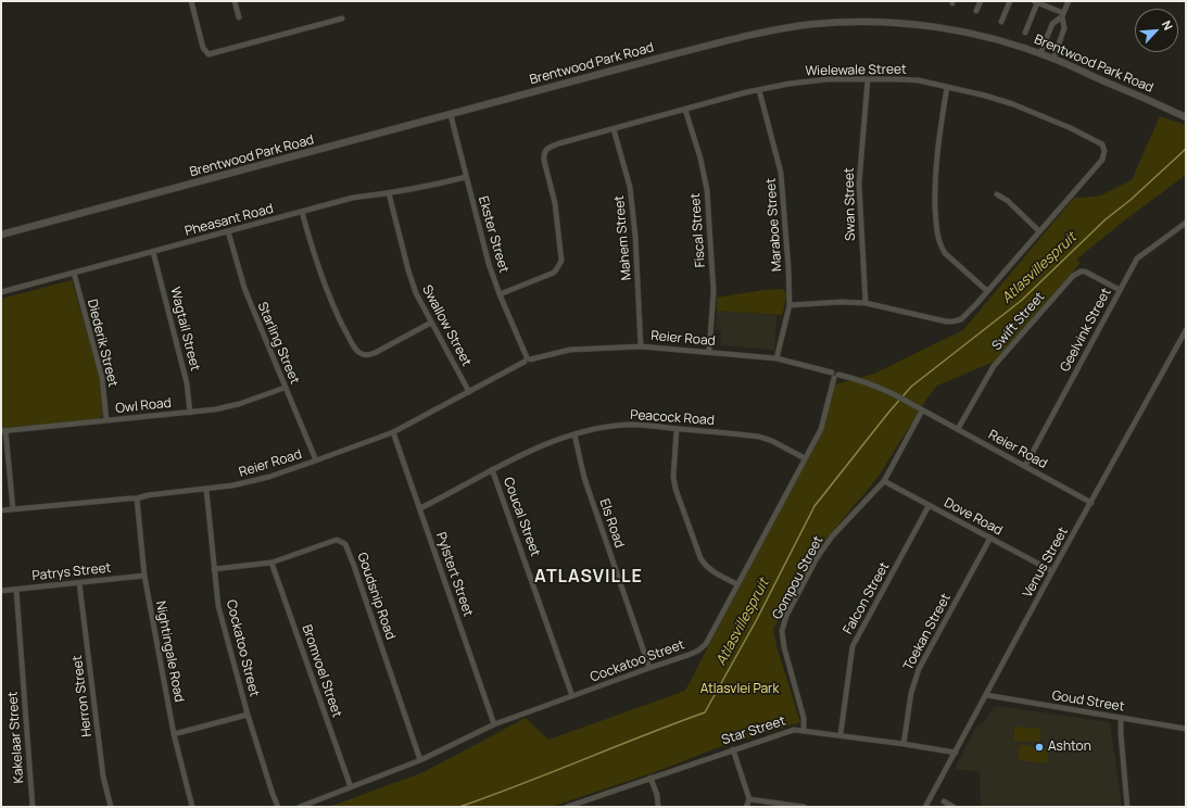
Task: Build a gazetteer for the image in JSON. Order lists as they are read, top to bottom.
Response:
{
  "streets": {
    "street": [
      "Brentwood Park Road",
      "Wielewale Street",
      "Swan Street",
      "Pheasant Road",
      "Maraboe Street",
      "Fiscal Street",
      "Ekster Street",
      "Mahem Street",
      "Swift Street",
      "Swallow Street",
      "Wagtail Street",
      "Geelvink Street",
      "Reier Road",
      "Diederik Street",
      "Starling Street",
      "Owl Road",
      "Peacock Road",
      "Coucal Street",
      "Dove Road",
      "Els Road",
      "Venus Street",
      "Patrys Street",
      "Pylstert Street",
      "Gompou Street",
      "Goudsnip Road",
      "Falcon Street",
      "Toekan Street",
      "Cockatoo Street",
      "Nightingale Road",
      "Bromvoel Street",
      "Herron Street",
      "Goud Street",
      "Star Street",
      "Kakelaar Street"
    ]
  },
  "crossings": [
    ["Brentwood Park Road", "Ekster Street"],
    ["Wielewale Street", "Swan Street"],
    ["Wielewale Street", "Maraboe Street"],
    ["Wielewale Street", "Fiscal Street"],
    ["Wielewale Street", "Ekster Street"],
    ["Wielewale Street", "Mahem Street"],
    ["Pheasant Road", "Ekster Street"],
    ["Pheasant Road", "Swallow Street"],
    ["Pheasant Road", "Wagtail Street"],
    ["Pheasant Road", "Diederik Street"],
    ["Pheasant Road", "Starling Street"],
    ["Maraboe Street", "Reier Road"],
    ["Fiscal Street", "Reier Road"],
    ["Ekster Street", "Reier Road"],
    ["Mahem Street", "Reier Road"],
    ["Swift Street", "Geelvink Street"],
    ["Swift Street", "Reier Road"],
    ["Swallow Street", "Reier Road"],
    ["Wagtail Street", "Owl Road"],
    ["Geelvink Street", "Reier Road"],
    ["Reier Road", "Starling Street"],
    ["Reier Road", "Venus Street"],
    ["Reier Road", "Pylstert Street"],
    ["Reier Road", "Gompou Street"],
    ["Reier Road", "Cockatoo Street"],
    ["Reier Road", "Nightingale Road"],
    ["Diederik Street", "Owl Road"],
    ["Starling Street", "Owl Road"],
    ["Peacock Road", "Coucal Street"],
    ["Peacock Road", "Els Road"],
    ["Peacock Road", "Pylstert Street"],
    ["Peacock Road", "Cockatoo Street"],
    ["Coucal Street", "Cockatoo Street"],
    ["Dove Road", "Venus Street"],
    ["Dove Road", "Gompou Street"],
    ["Dove Road", "Falcon Street"],
    ["Dove Road", "Toekan Street"],
    ["Els Road", "Cockatoo Street"],
    ["Venus Street", "Goud Street"],
    ["Venus Street", "Star Street"],
    ["Patrys Street", "Nightingale Road"],
    ["Patrys Street", "Herron Street"],
    ["Patrys Street", "Kakelaar Street"],
    ["Pylstert Street", "Cockatoo Street"],
    ["Gompou Street", "Star Street"],
    ["Goudsnip Road", "Cockatoo Street"],
    ["Goudsnip Road", "Bromvoel Street"],
    ["Falcon Street", "Star Street"],
    ["Toekan Street", "Star Street"],
    ["Cockatoo Street", "Bromvoel Street"]
  ],
  "districts": ["ATLASVILLE"],
  "water": ["Atlasvillespruit"],
  "parks": ["Atlasvlei Park"],
  "places": ["Ashton"],
  "north": "top right"
}
